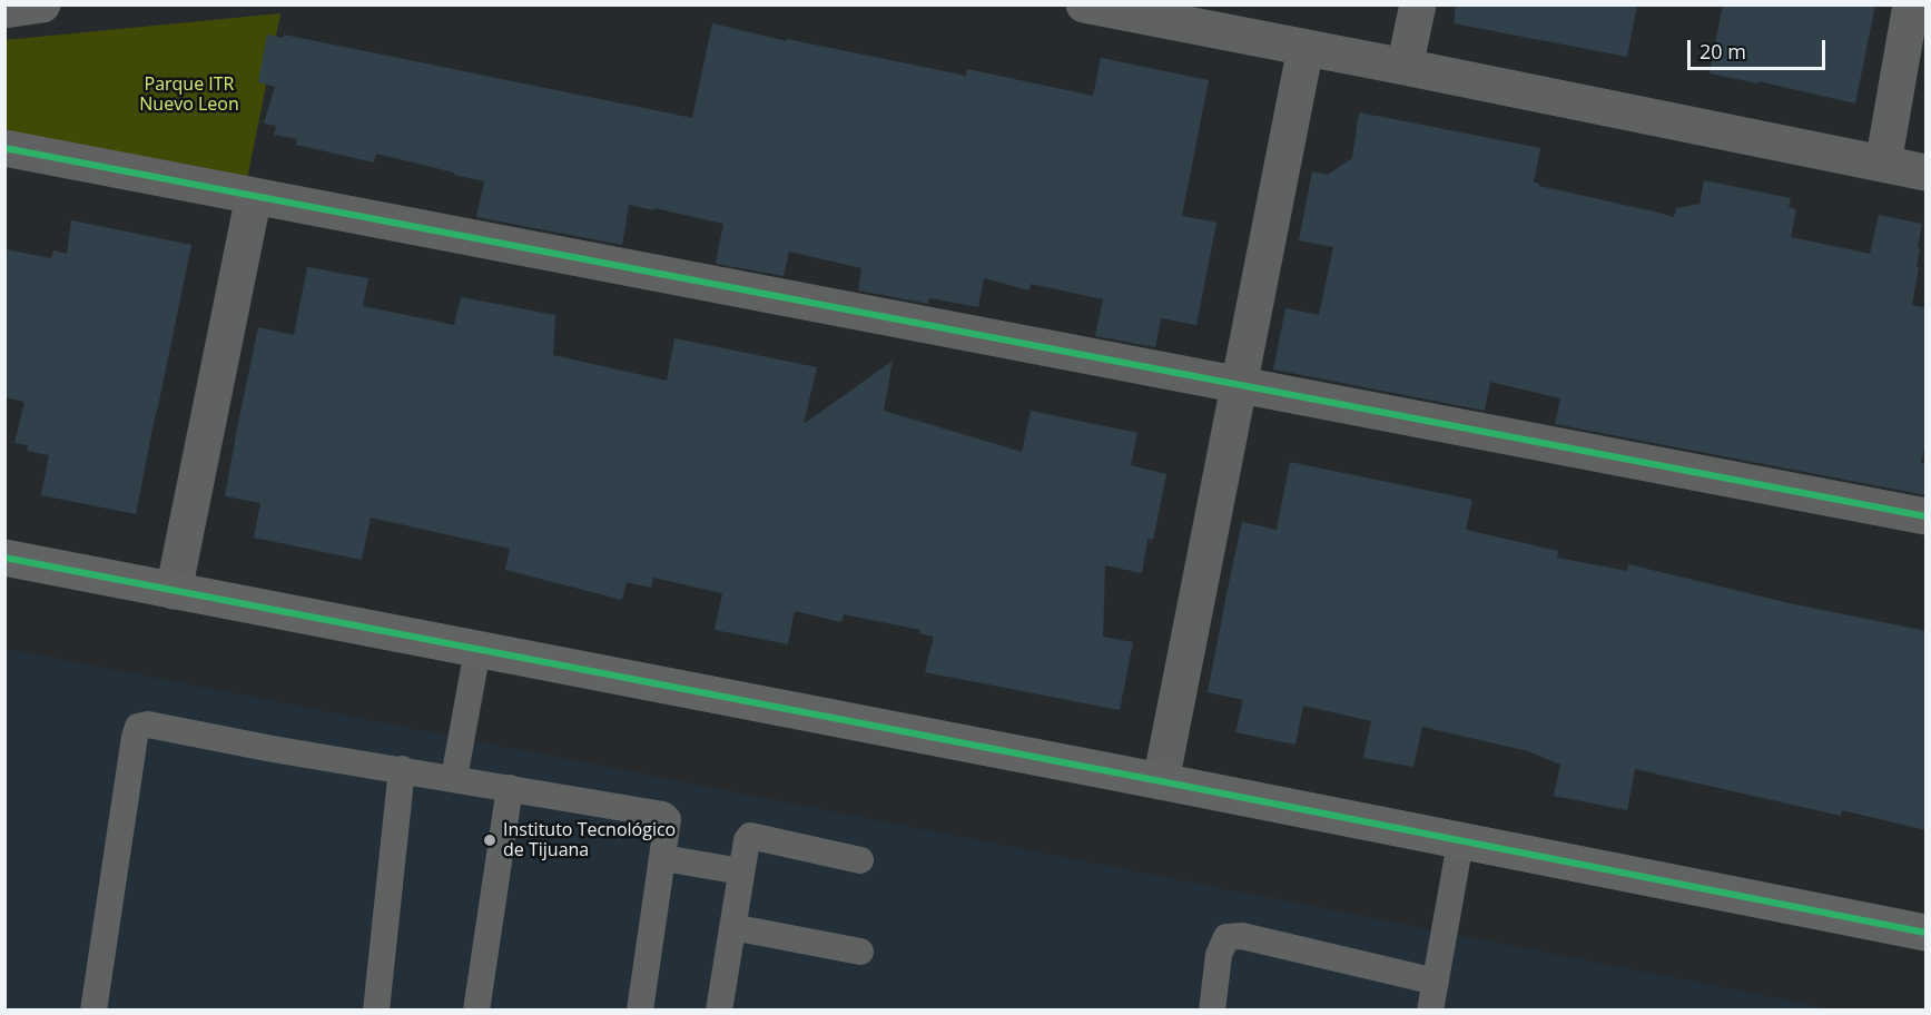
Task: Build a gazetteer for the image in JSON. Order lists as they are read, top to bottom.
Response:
{
  "parks": ["Parque ITR Nuevo Leon"],
  "places": ["Instituto Tecnológico de Tijuana"],
  "scale_bar": "20 m"
}
